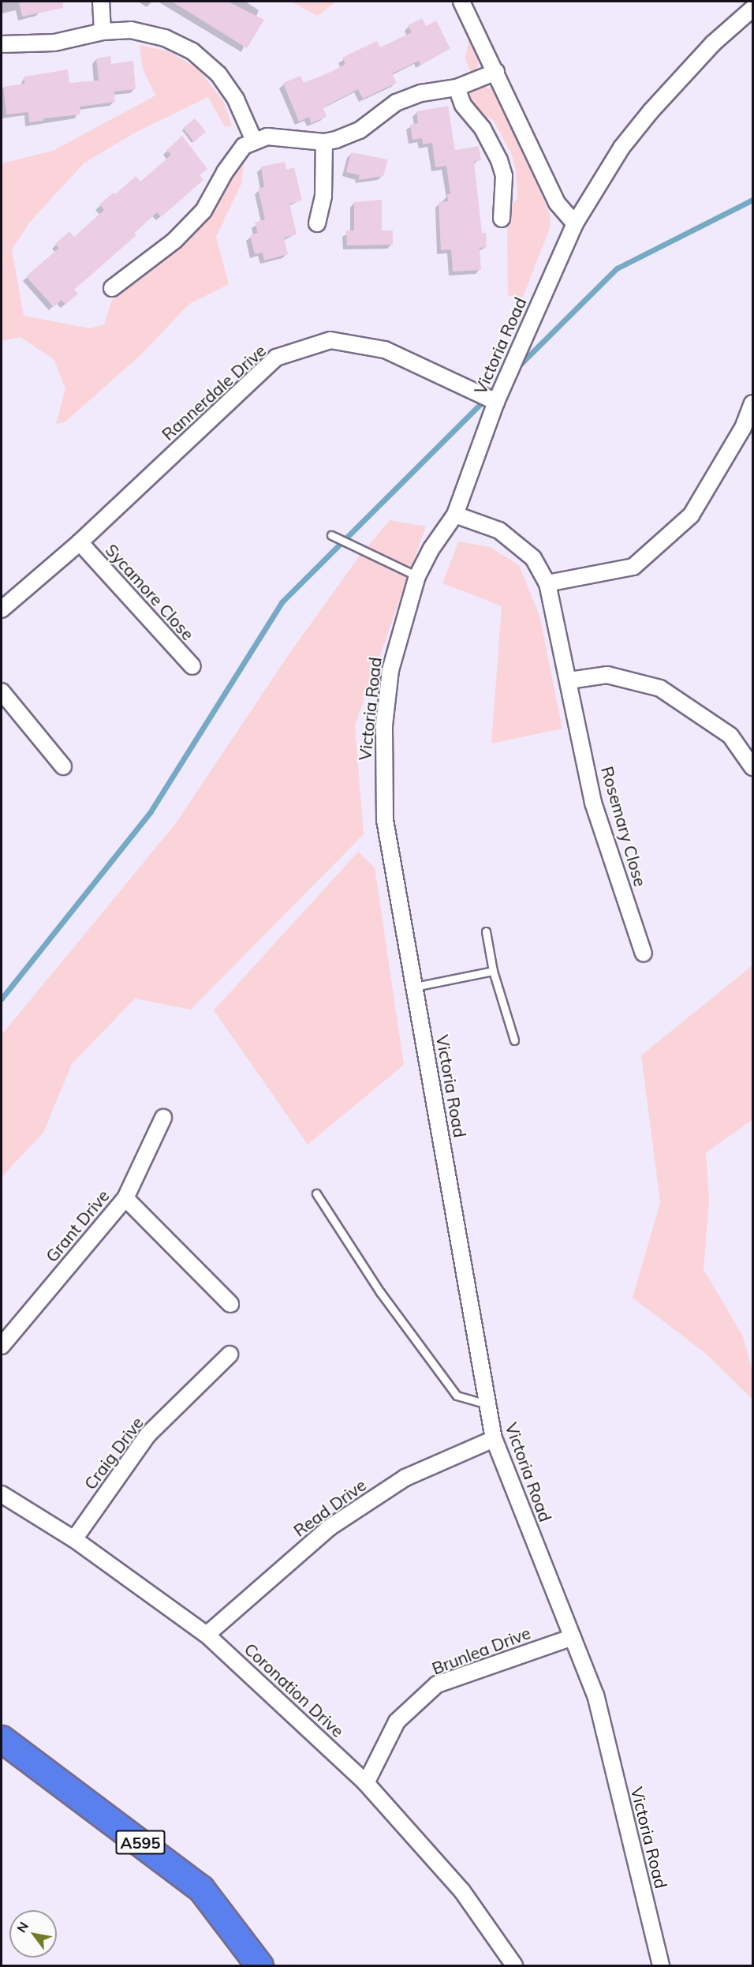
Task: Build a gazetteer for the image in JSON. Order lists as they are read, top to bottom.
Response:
{
  "streets": {
    "highway": ["A595"],
    "street": [
      "Victoria Road",
      "Rannerdale Drive",
      "Sycamore Close",
      "Rosemary Close",
      "Grant Drive",
      "Craig Drive",
      "Read Drive",
      "Brunlea Drive",
      "Coronation Drive"
    ]
  },
  "crossings": [
    ["Victoria Road", "Rannerdale Drive"],
    ["Victoria Road", "Rosemary Close"],
    ["Victoria Road", "Read Drive"],
    ["Victoria Road", "Brunlea Drive"],
    ["Rannerdale Drive", "Sycamore Close"],
    ["Craig Drive", "Coronation Drive"],
    ["Read Drive", "Coronation Drive"],
    ["Brunlea Drive", "Coronation Drive"]
  ],
  "north": "top left"
}
